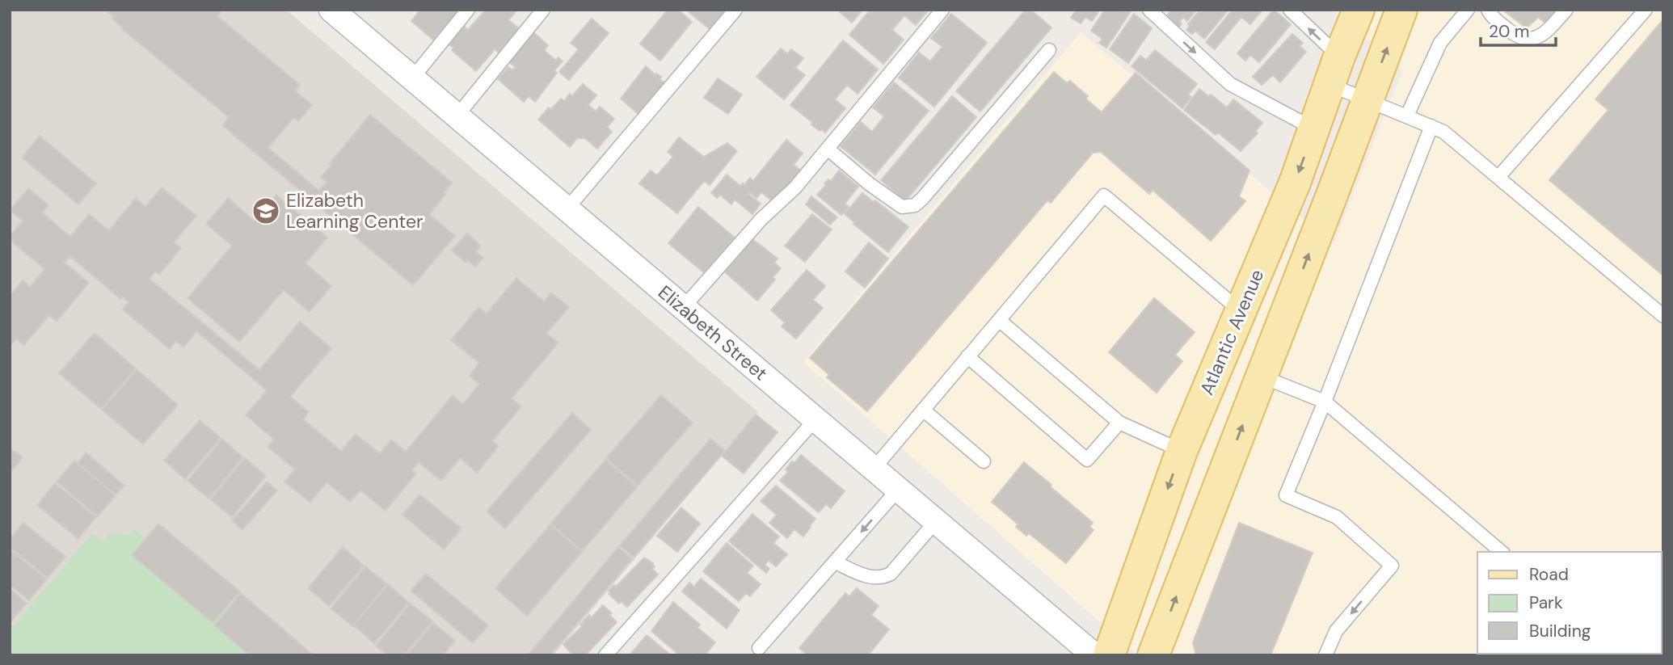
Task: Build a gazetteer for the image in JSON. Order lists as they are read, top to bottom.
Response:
{
  "streets": {
    "main road": ["Atlantic Avenue"],
    "street": ["Elizabeth Street"]
  },
  "places": {
    "school or university": ["Elizabeth Learning Center"]
  },
  "legend": ["Road", "Park", "Building"],
  "scale_bar": "20 m"
}
